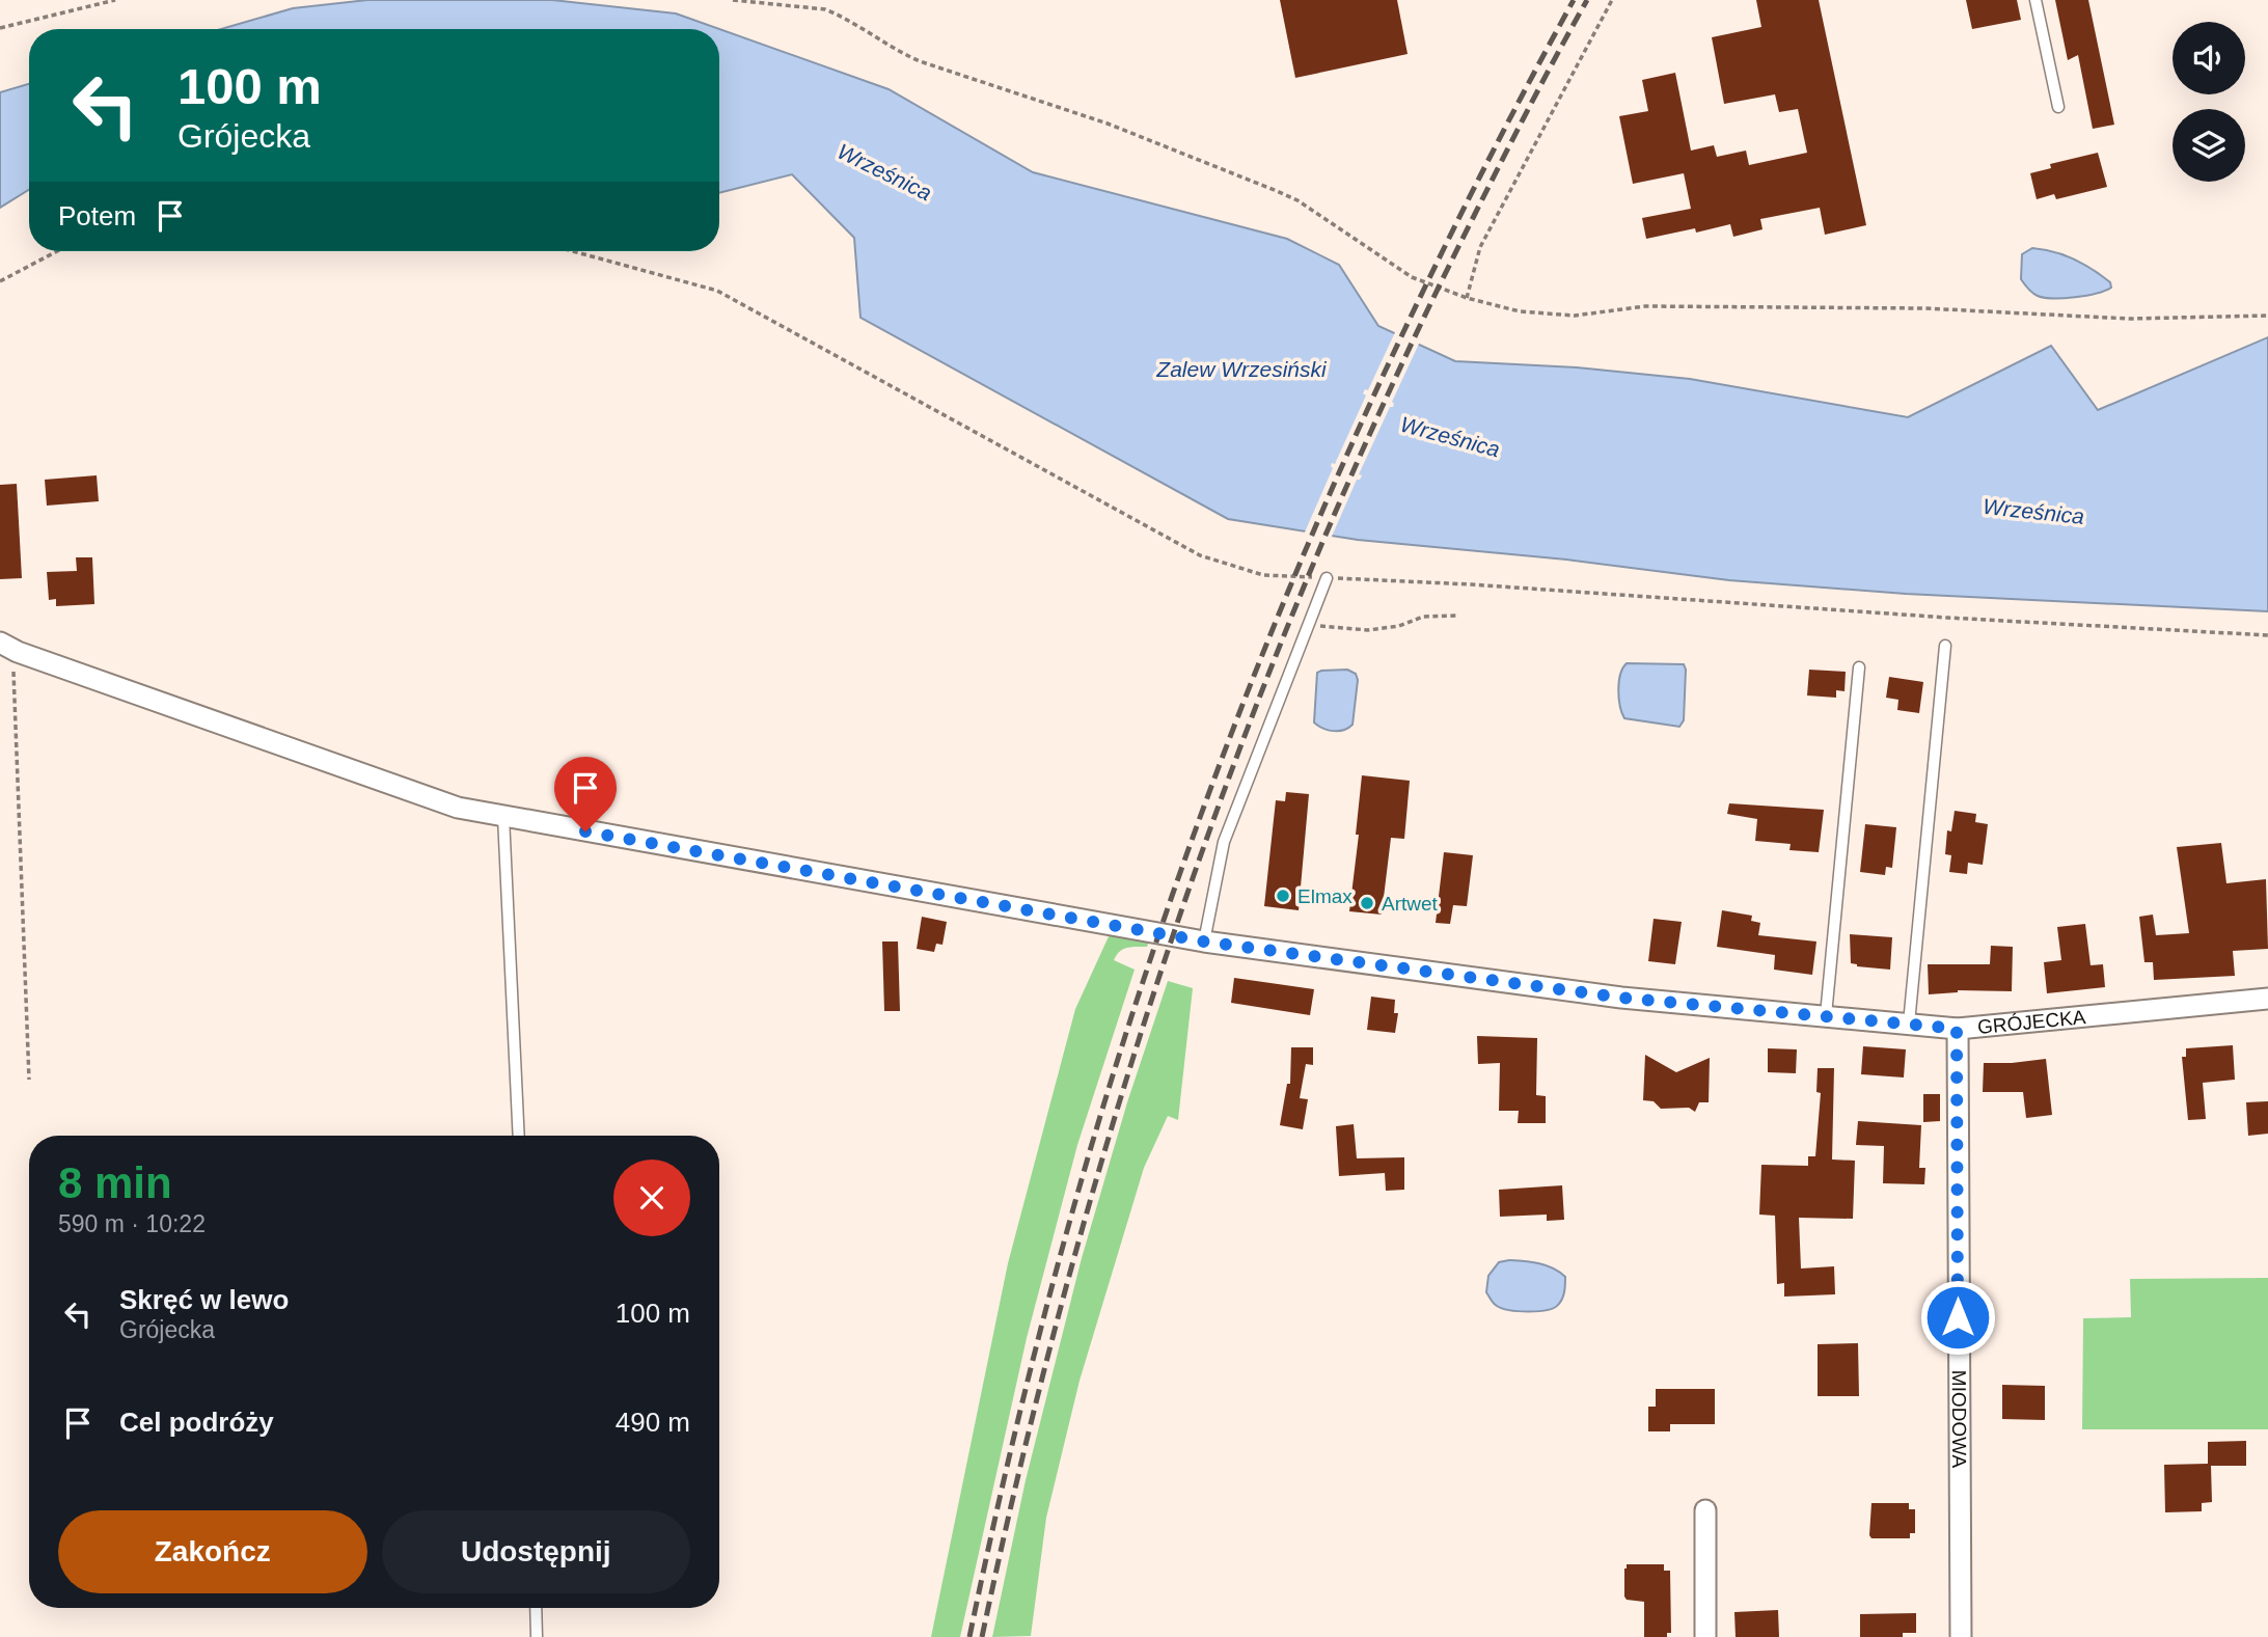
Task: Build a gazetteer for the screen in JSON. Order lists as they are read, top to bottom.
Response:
{
  "streets": {
    "street": ["GRÓJECKA", "MIODOWA"]
  },
  "crossings": [
    ["GRÓJECKA", "MIODOWA"]
  ],
  "water": ["Wrześnica", "Zalew Wrzesiński"],
  "places": ["Elmax", "Artwet"],
  "page": {
    "turn": ["100 m", "Grójecka"],
    "then": "Potem",
    "heading": ["8 min", "590 m · 10:22"],
    "list": [
      {
        "name": "Skręć w lewo",
        "note": "Grójecka",
        "value": "100 m"
      },
      {
        "name": "Cel podróży",
        "value": "490 m"
      }
    ],
    "buttons": ["Zakończ", "Udostępnij"]
  }
}
